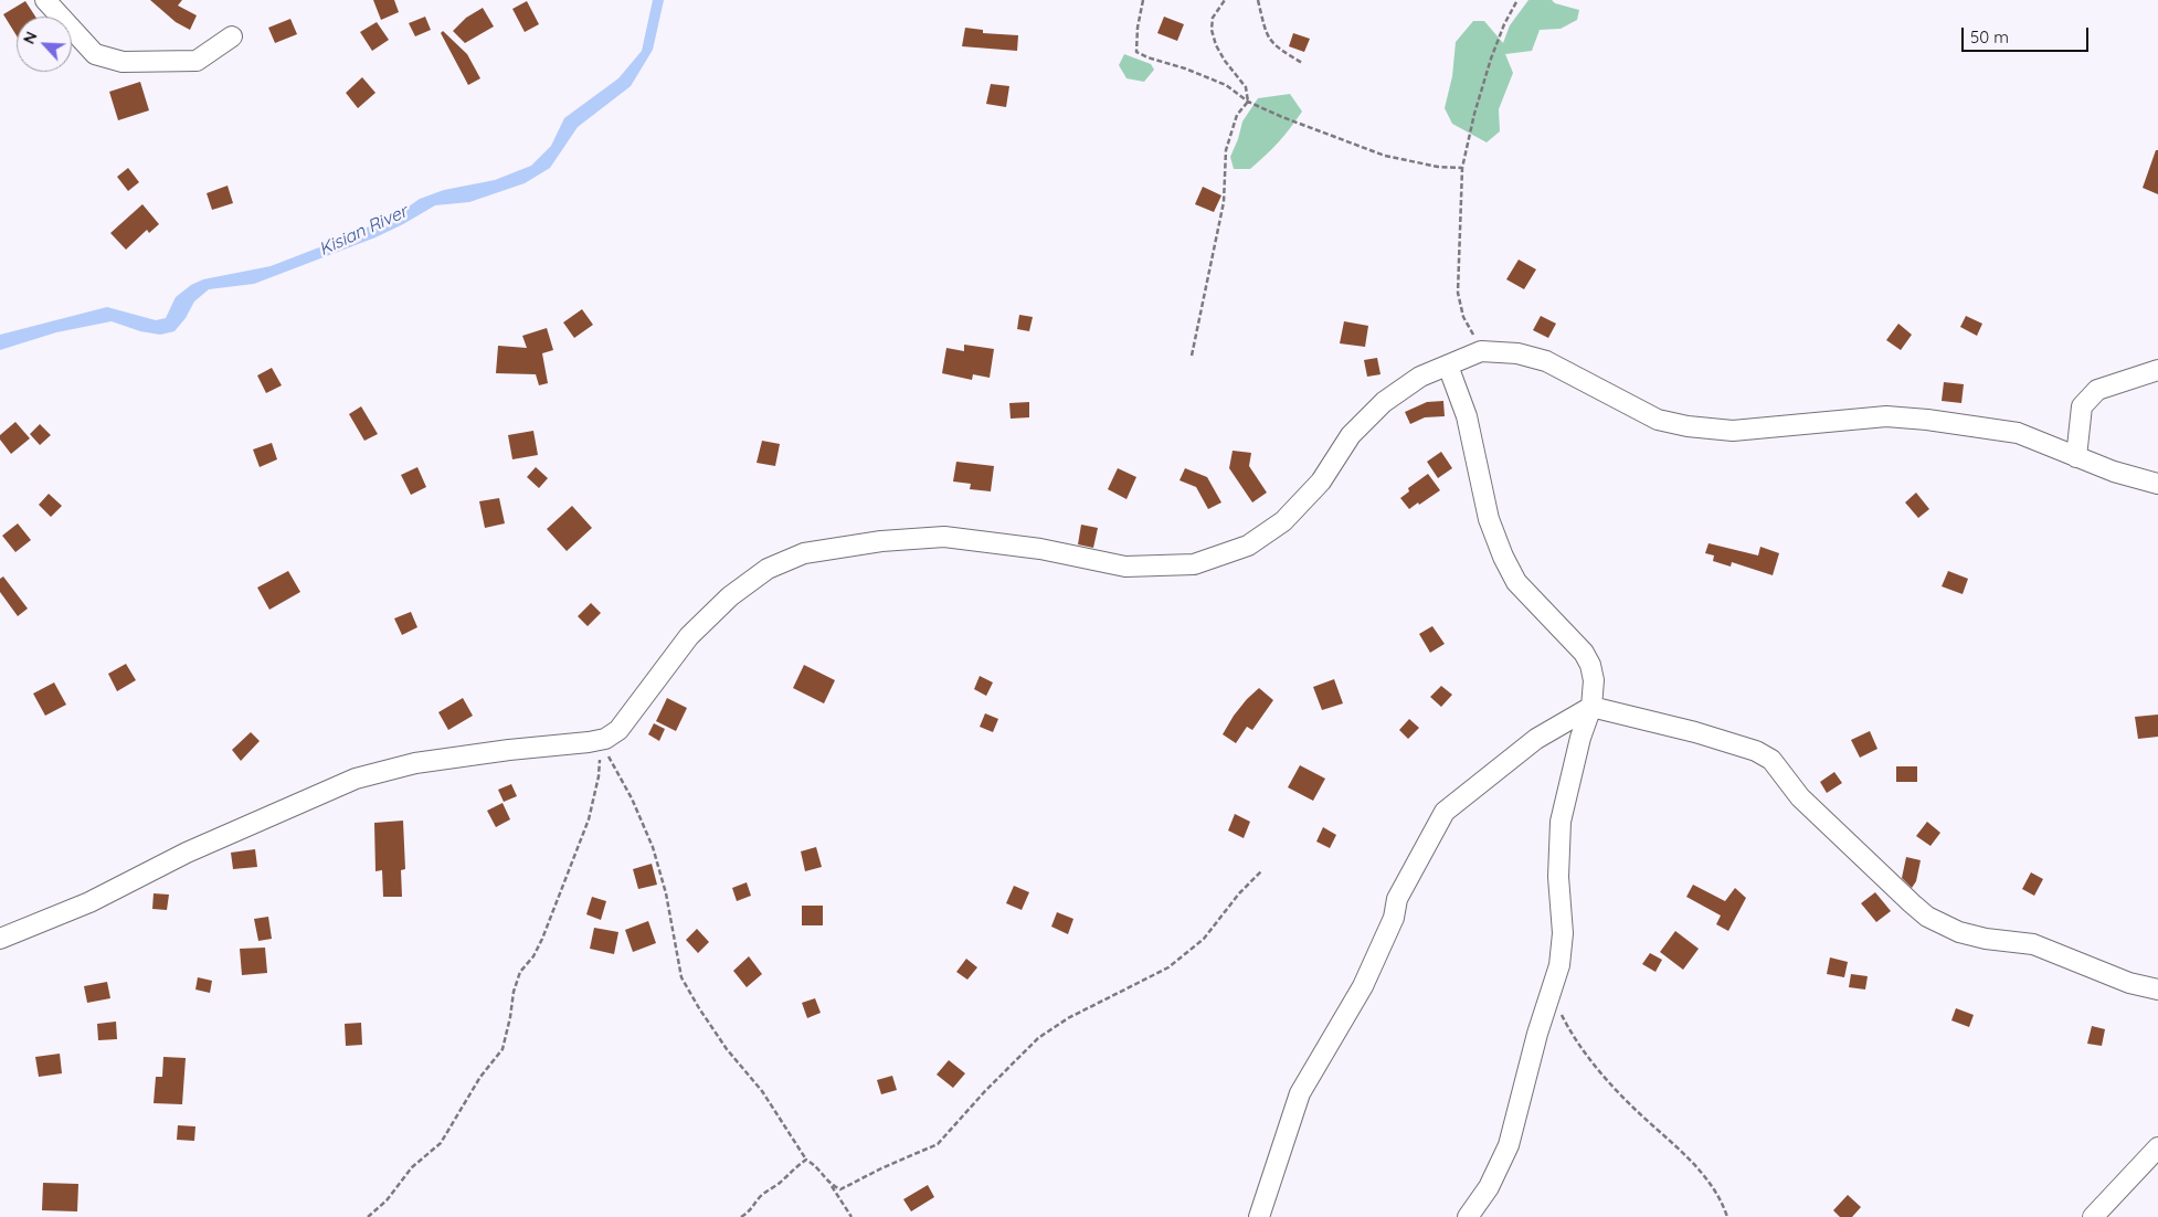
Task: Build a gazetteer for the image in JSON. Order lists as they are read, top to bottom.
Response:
{
  "water": ["Kisian River"],
  "scale_bar": "50 m",
  "north": "top left"
}
